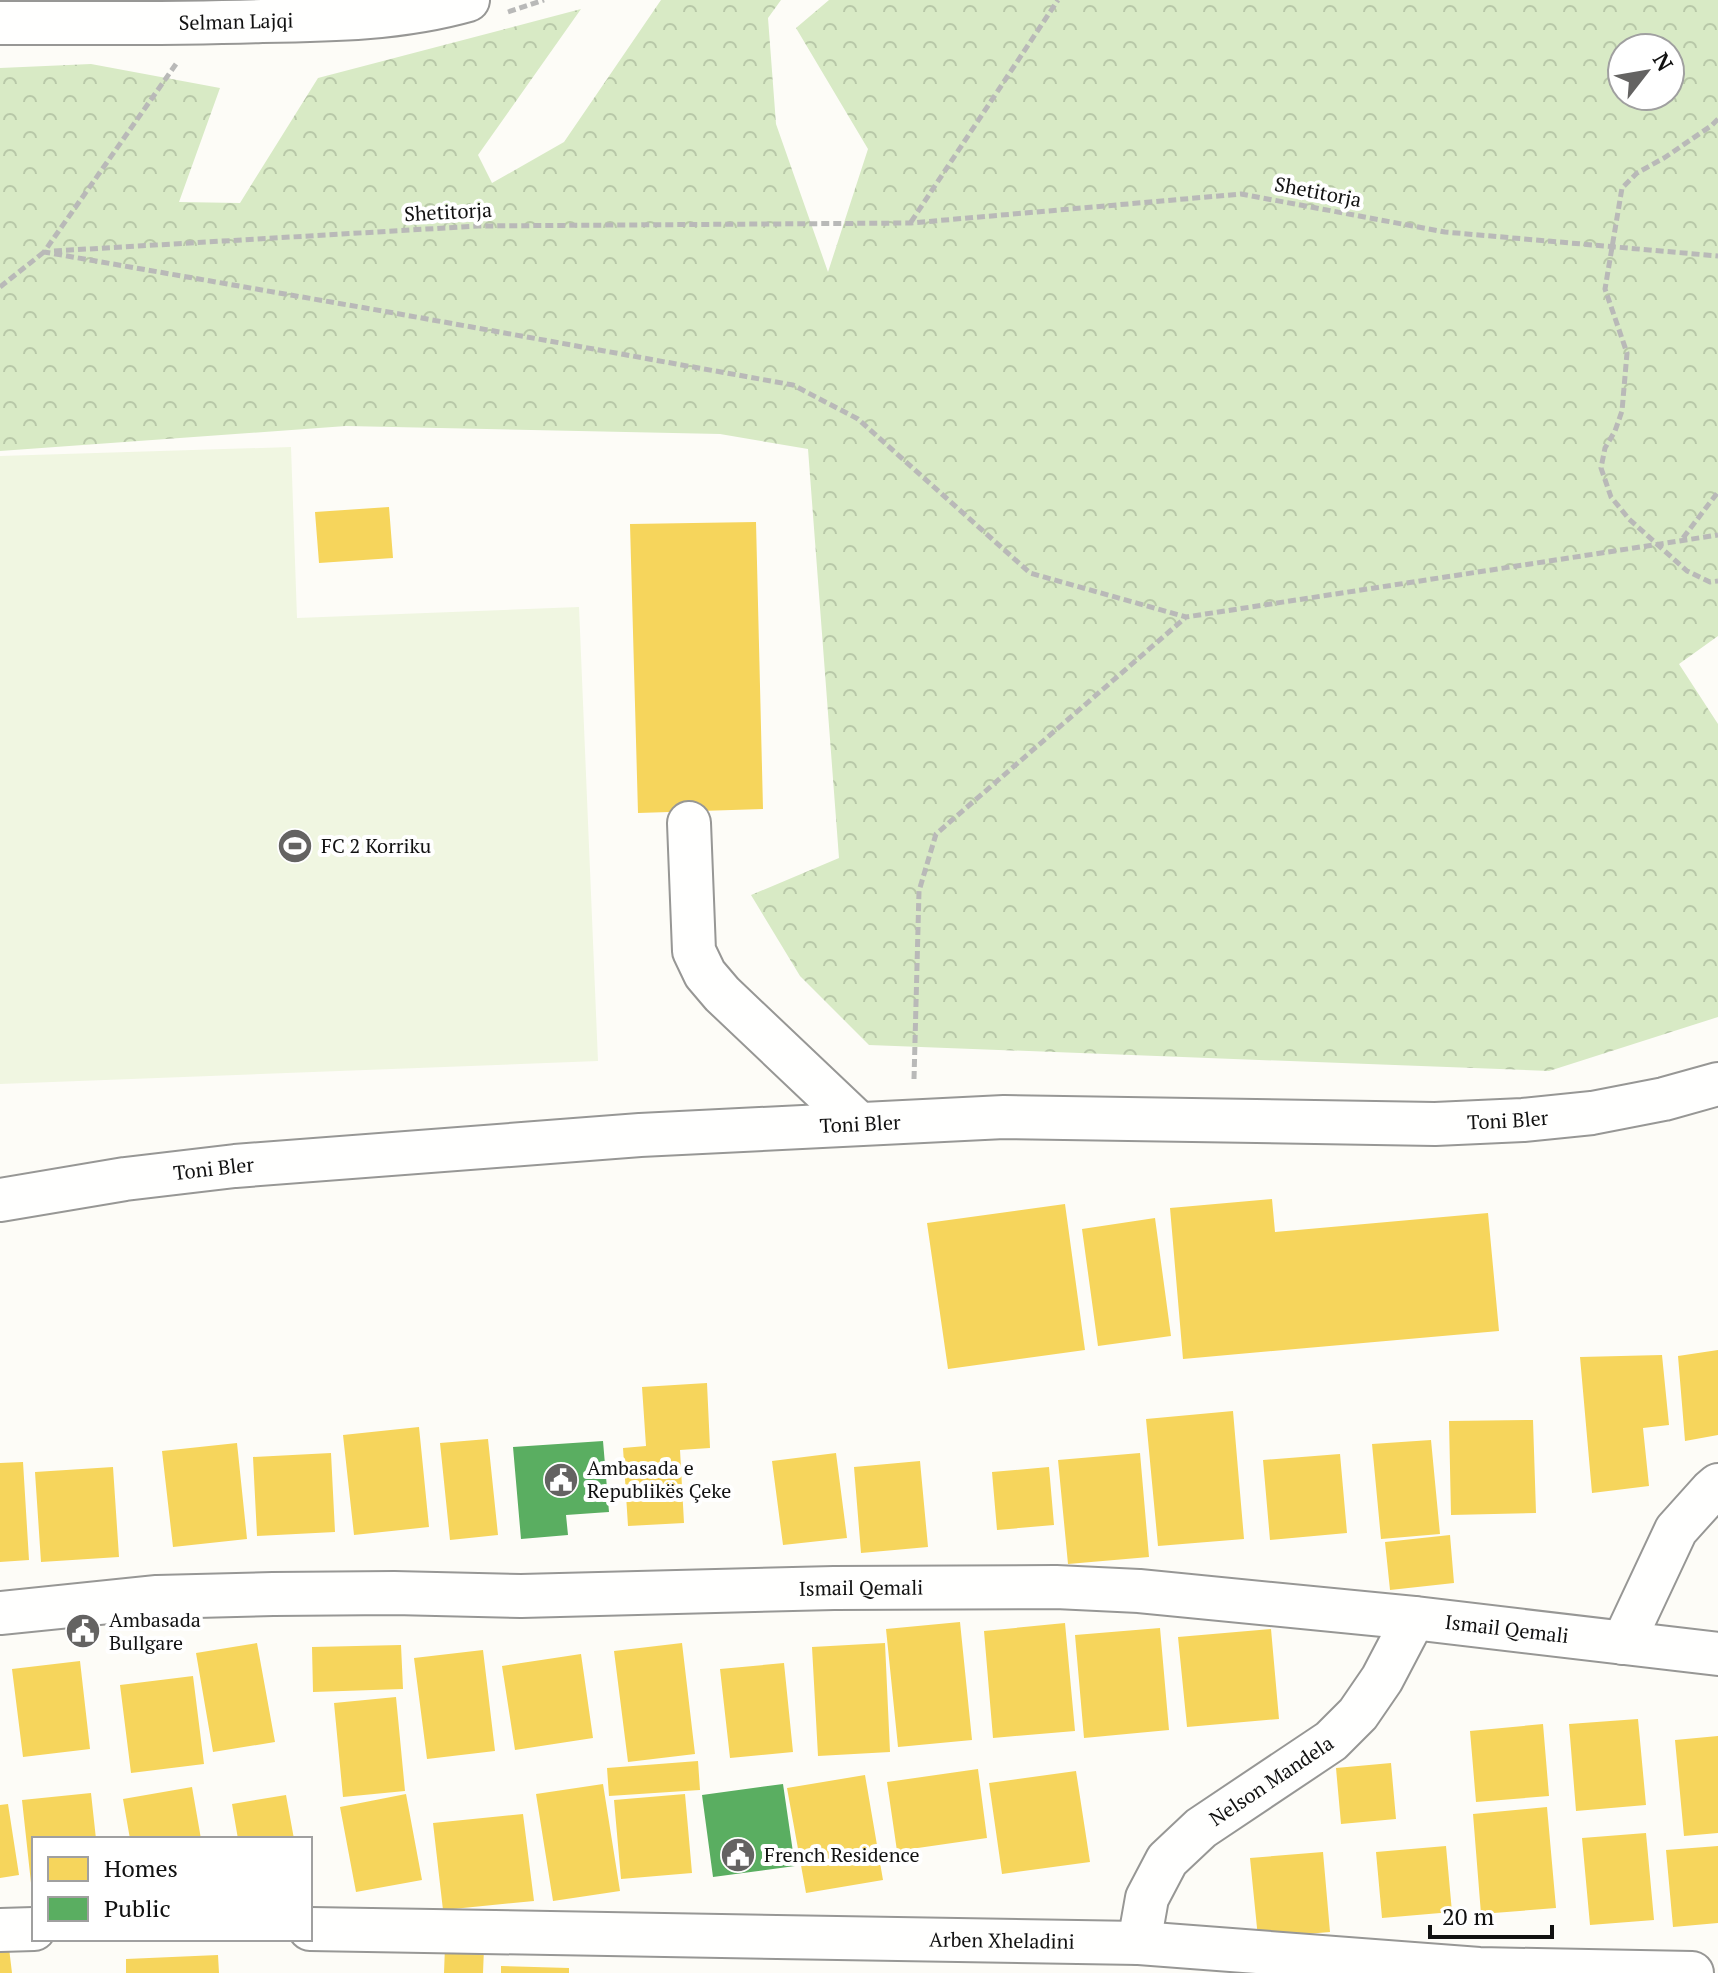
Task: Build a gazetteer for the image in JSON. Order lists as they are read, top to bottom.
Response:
{
  "streets": {
    "street": [
      "Selman Lajqi",
      "Toni Bler",
      "Ismail Qemali",
      "Nelson Mandela",
      "Arben Xheladini"
    ],
    "path": ["Shetitorja"]
  },
  "crossings": [
    ["Ismail Qemali", "Nelson Mandela"],
    ["Nelson Mandela", "Arben Xheladini"]
  ],
  "places": {
    "sports": ["FC 2 Korriku"],
    "public building": ["Ambasada e Republikës Çeke", "Ambasada Bullgare", "French Residence"]
  },
  "legend": ["Homes", "Public"],
  "scale_bar": "20 m",
  "north": "top right"
}
